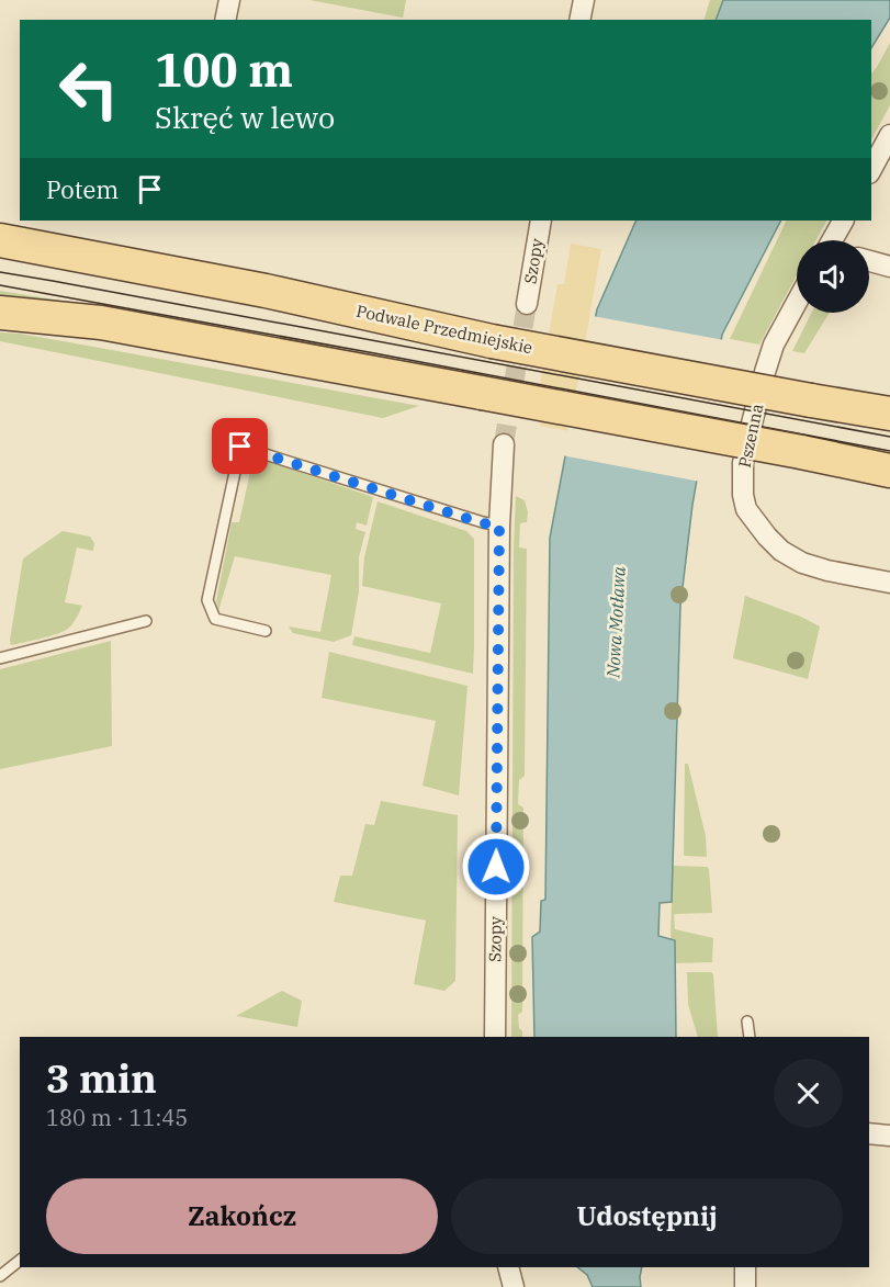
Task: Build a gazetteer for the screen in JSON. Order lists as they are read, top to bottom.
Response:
{
  "streets": {
    "main road": ["Podwale Przedmiejskie"],
    "street": ["Szopy", "Pszenna"]
  },
  "water": ["Nowa Motława"],
  "page": {
    "turn": ["100 m", "Skręć w lewo"],
    "then": "Potem",
    "heading": ["3 min", "180 m · 11:45"],
    "buttons": ["Zakończ", "Udostępnij"]
  }
}
